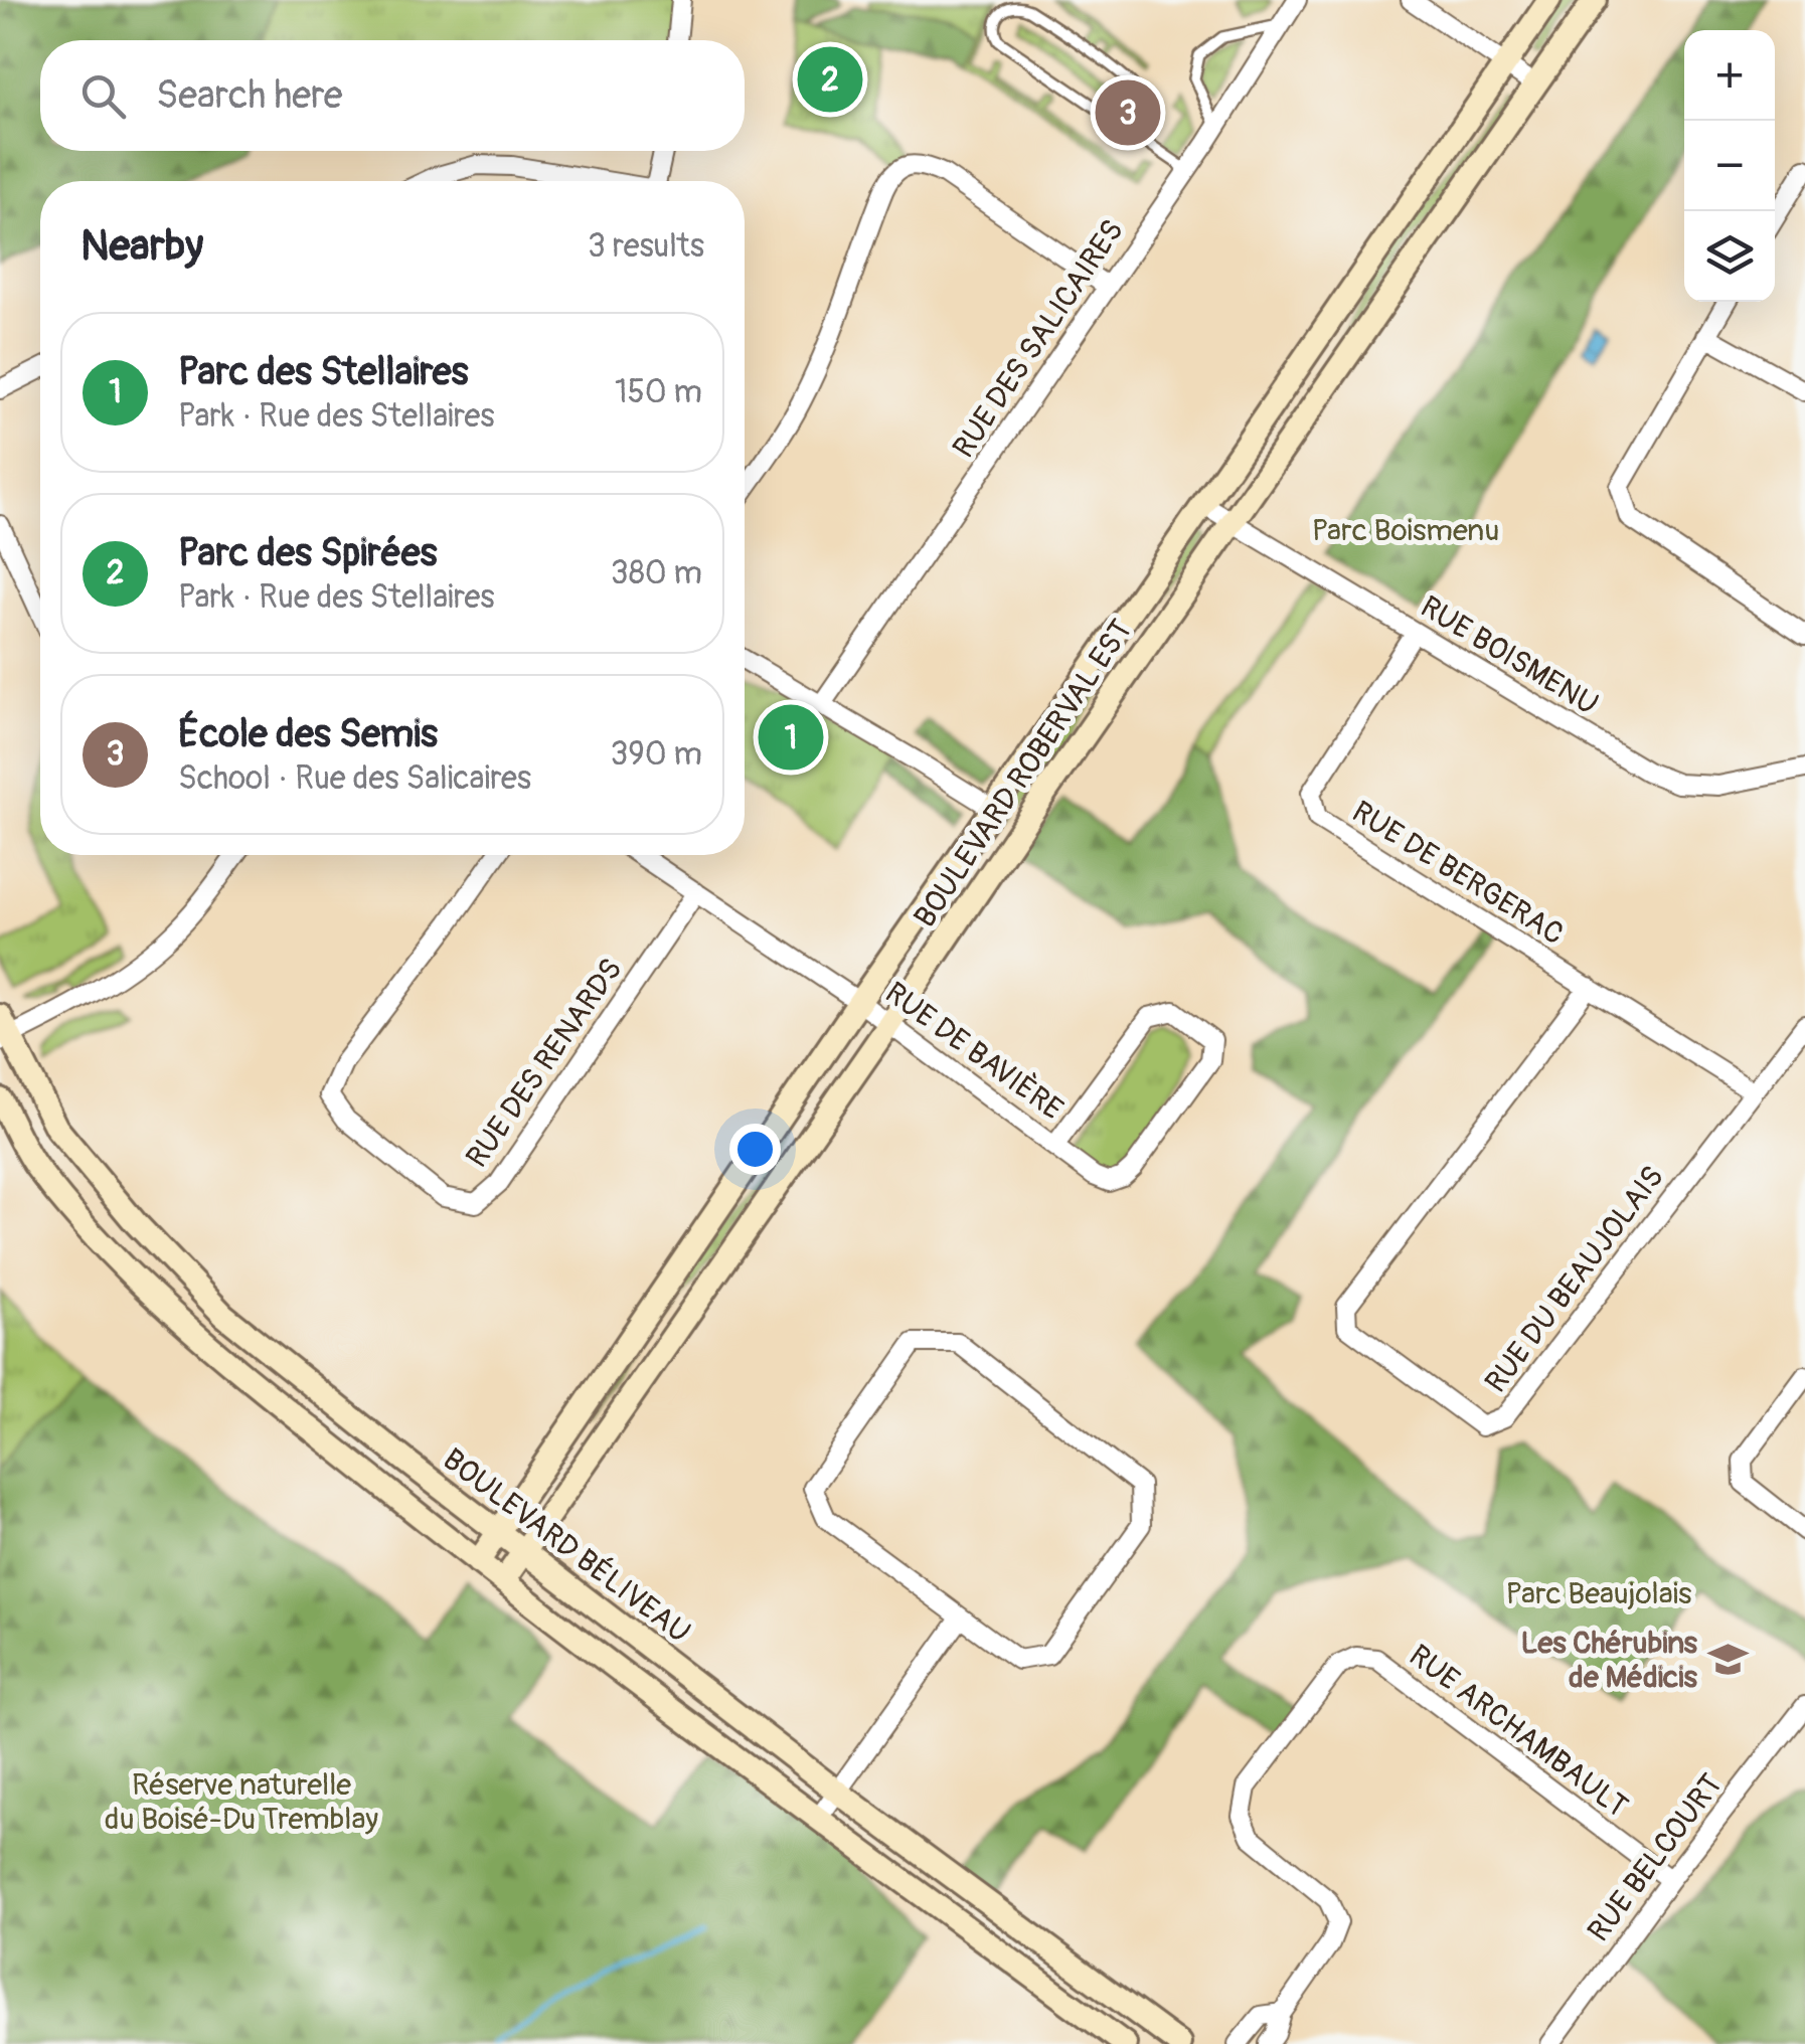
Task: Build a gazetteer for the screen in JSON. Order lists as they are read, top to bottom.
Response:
{
  "streets": {
    "street": [
      "RUE DES SALICAIRES",
      "RUE BOISMENU",
      "BOULEVARD ROBERVAL EST",
      "RUE DE BERGERAC",
      "RUE DE BAVIÈRE",
      "RUE DES RENARDS",
      "RUE DU BEAUJOLAIS",
      "BOULEVARD BÉLIVEAU",
      "RUE ARCHAMBAULT",
      "RUE BELCOURT"
    ]
  },
  "crossings": [
    ["RUE BOISMENU", "BOULEVARD ROBERVAL EST"],
    ["RUE BOISMENU", "RUE DE BERGERAC"],
    ["BOULEVARD ROBERVAL EST", "RUE DE BAVIÈRE"],
    ["BOULEVARD ROBERVAL EST", "BOULEVARD BÉLIVEAU"],
    ["RUE DE BERGERAC", "RUE DU BEAUJOLAIS"],
    ["RUE ARCHAMBAULT", "RUE BELCOURT"]
  ],
  "parks": ["Parc Boismenu", "Parc Beaujolais", "Réserve naturelle du Boisé-Du Tremblay"],
  "places": {
    "school or university": ["Les Chérubins de Médicis"]
  },
  "page": {
    "map_buttons": ["+", "−"],
    "search": "Search here",
    "pins": ["2", "3", "1"],
    "heading": ["Nearby", "3 results"],
    "list": [
      {
        "mark": "1",
        "name": "Parc des Stellaires",
        "note": "Park · Rue des Stellaires",
        "value": "150 m"
      },
      {
        "mark": "2",
        "name": "Parc des Spirées",
        "note": "Park · Rue des Stellaires",
        "value": "380 m"
      },
      {
        "mark": "3",
        "name": "École des Semis",
        "note": "School · Rue des Salicaires",
        "value": "390 m"
      }
    ]
  }
}
